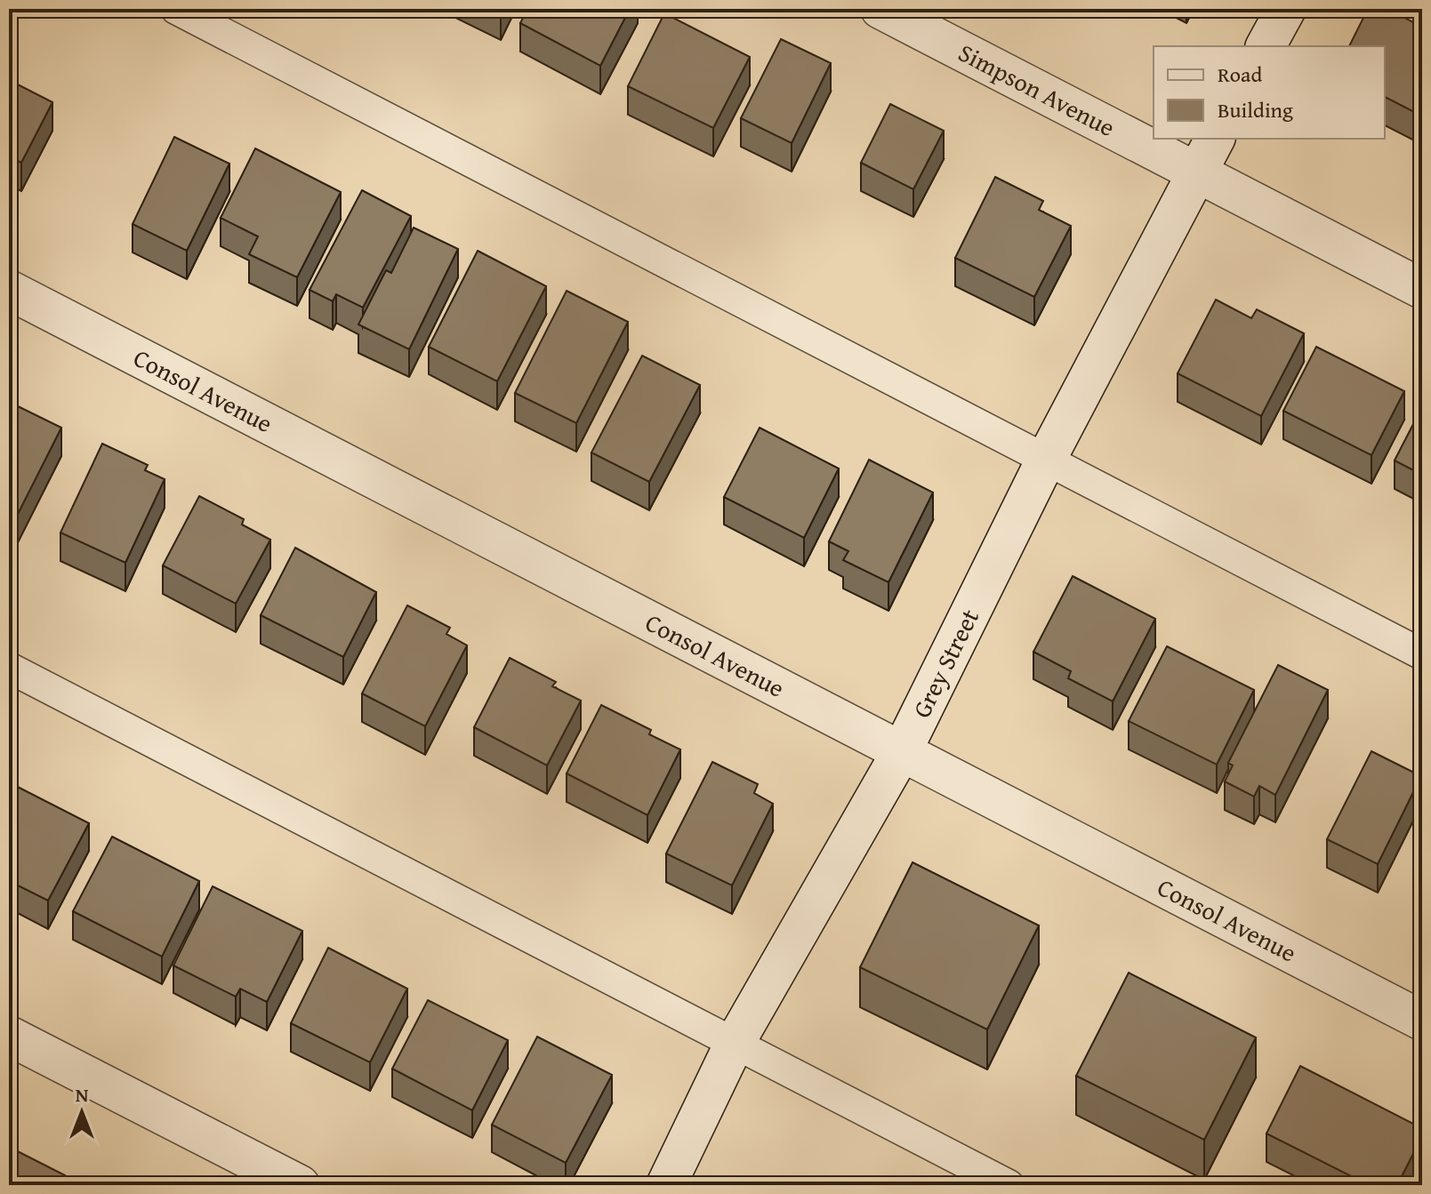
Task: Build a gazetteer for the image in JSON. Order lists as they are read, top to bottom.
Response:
{
  "streets": {
    "street": ["Simpson Avenue", "Consol Avenue", "Grey Street"]
  },
  "crossings": [
    ["Simpson Avenue", "Grey Street"],
    ["Consol Avenue", "Grey Street"]
  ],
  "legend": ["Road", "Building"],
  "north": "top"
}
